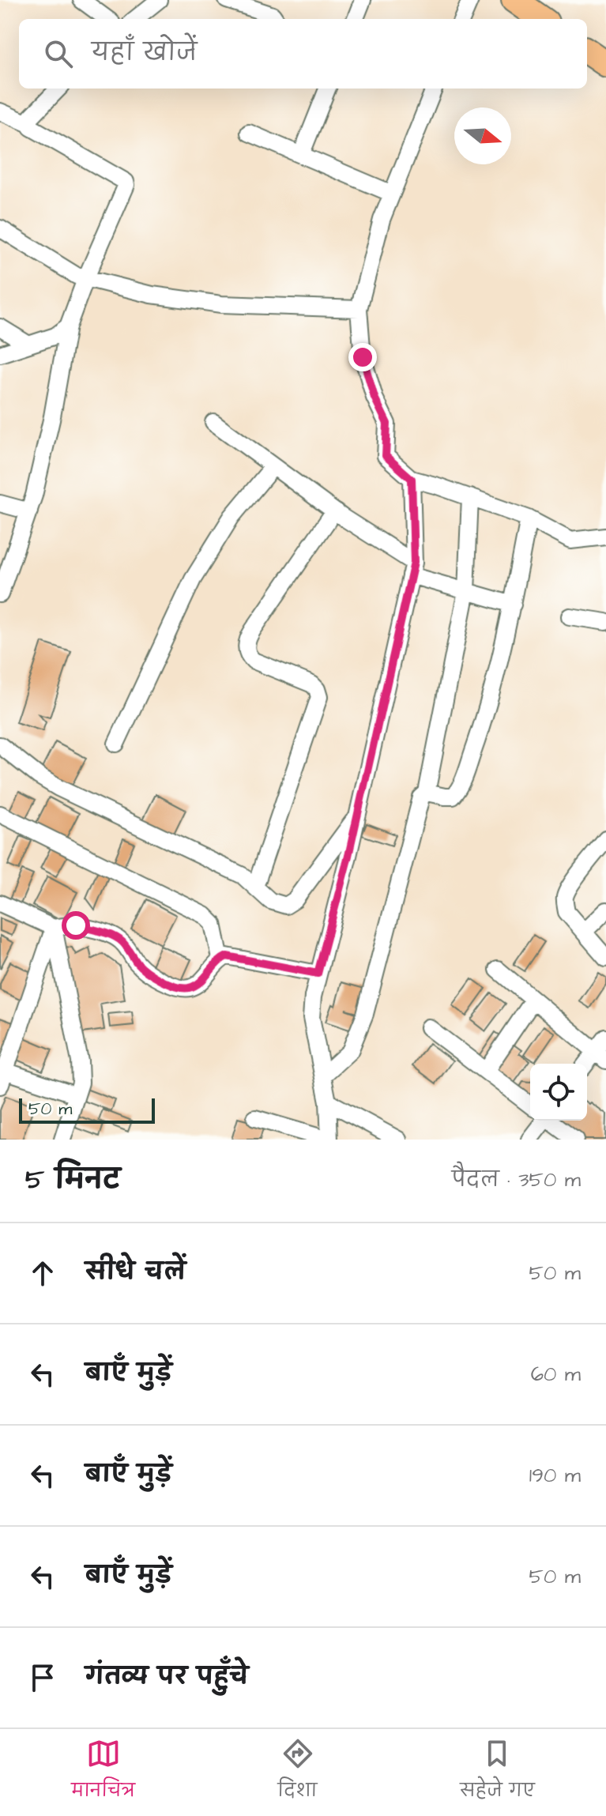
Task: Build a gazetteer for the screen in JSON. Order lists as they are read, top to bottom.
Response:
{
  "scale_bar": "50 m",
  "north": "right",
  "page": {
    "search": "यहाँ खोजें",
    "scale": "50 m",
    "heading": ["5 मिनट", "पैदल · 350 m"],
    "list": [
      ["सीधे चलें", "50 m"],
      ["बाएँ मुड़ें", "60 m"],
      ["बाएँ मुड़ें", "190 m"],
      ["बाएँ मुड़ें", "50 m"],
      "गंतव्य पर पहुँचे"
    ],
    "nav": ["मानचित्र", "दिशा", "सहेजे गए"]
  }
}
